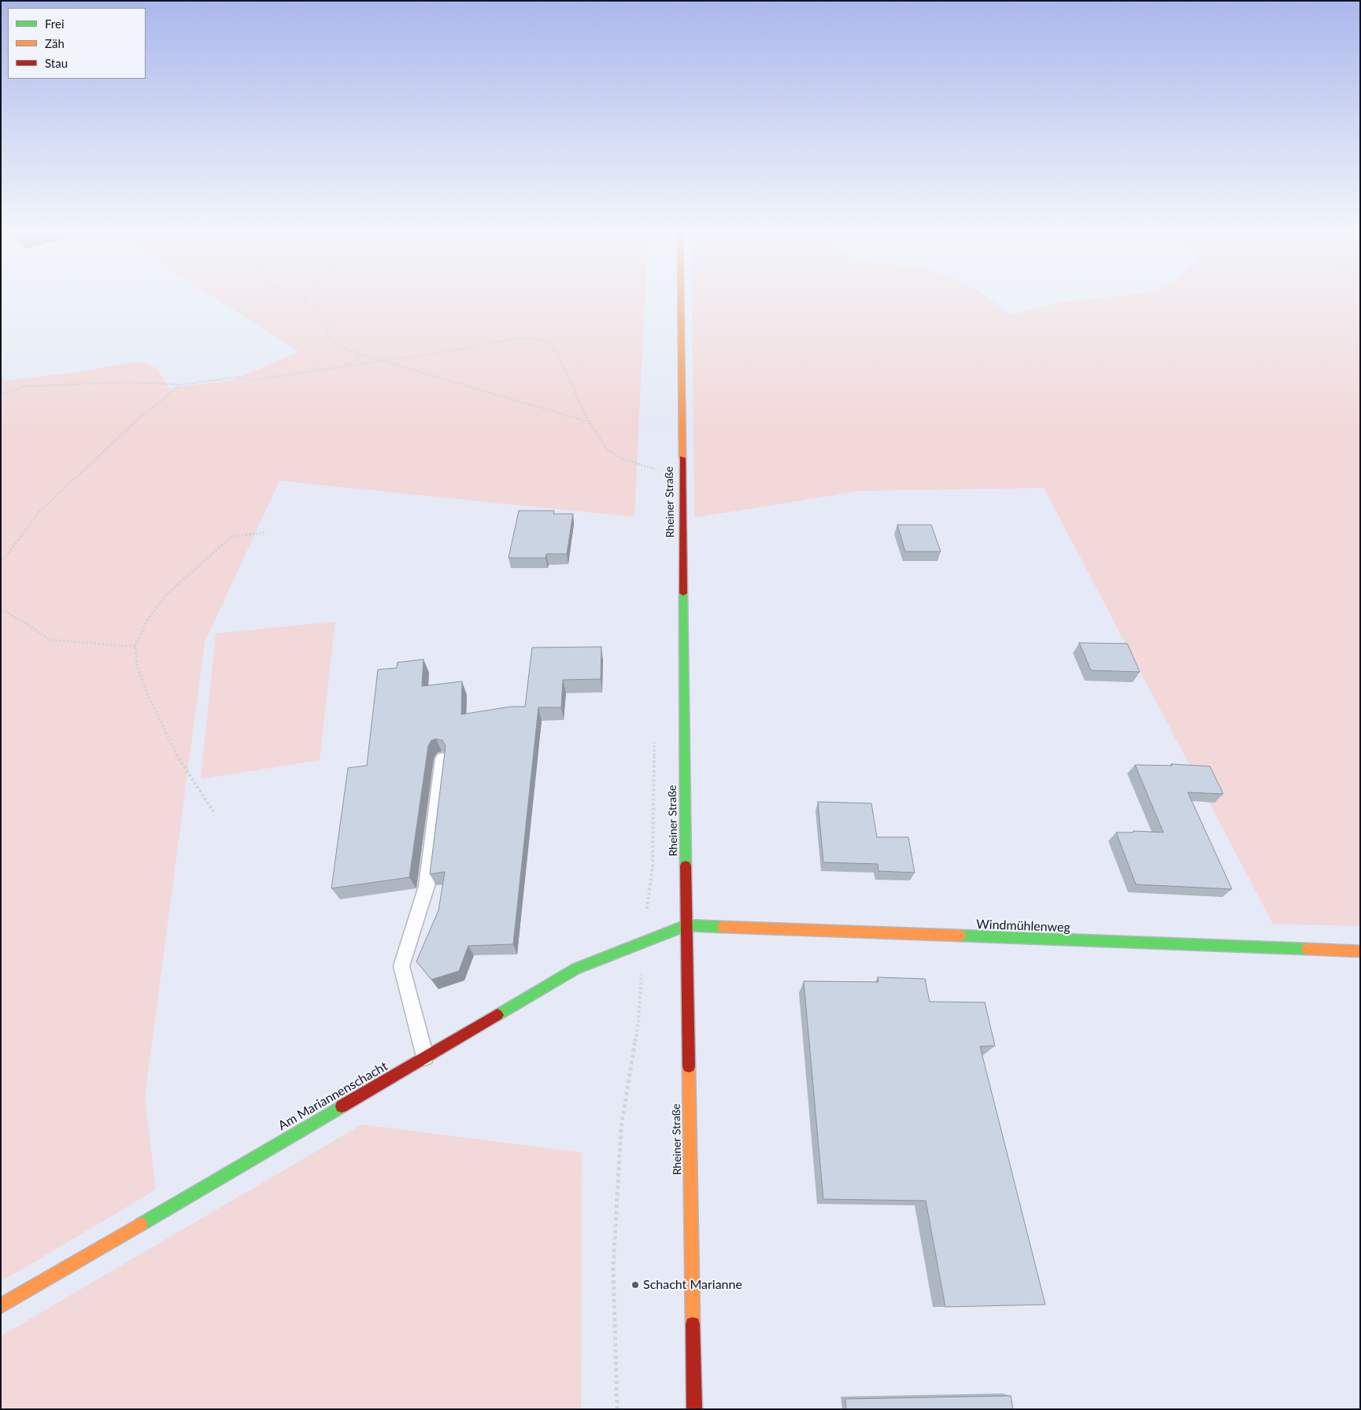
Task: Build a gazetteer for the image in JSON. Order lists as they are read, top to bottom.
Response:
{
  "streets": {
    "main road": ["Rheiner Straße", "Windmühlenweg", "Am Mariannenschacht"]
  },
  "crossings": [
    ["Rheiner Straße", "Windmühlenweg"],
    ["Rheiner Straße", "Am Mariannenschacht"],
    ["Windmühlenweg", "Am Mariannenschacht"]
  ],
  "places": ["Schacht Marianne"],
  "legend": ["Frei", "Zäh", "Stau"]
}
